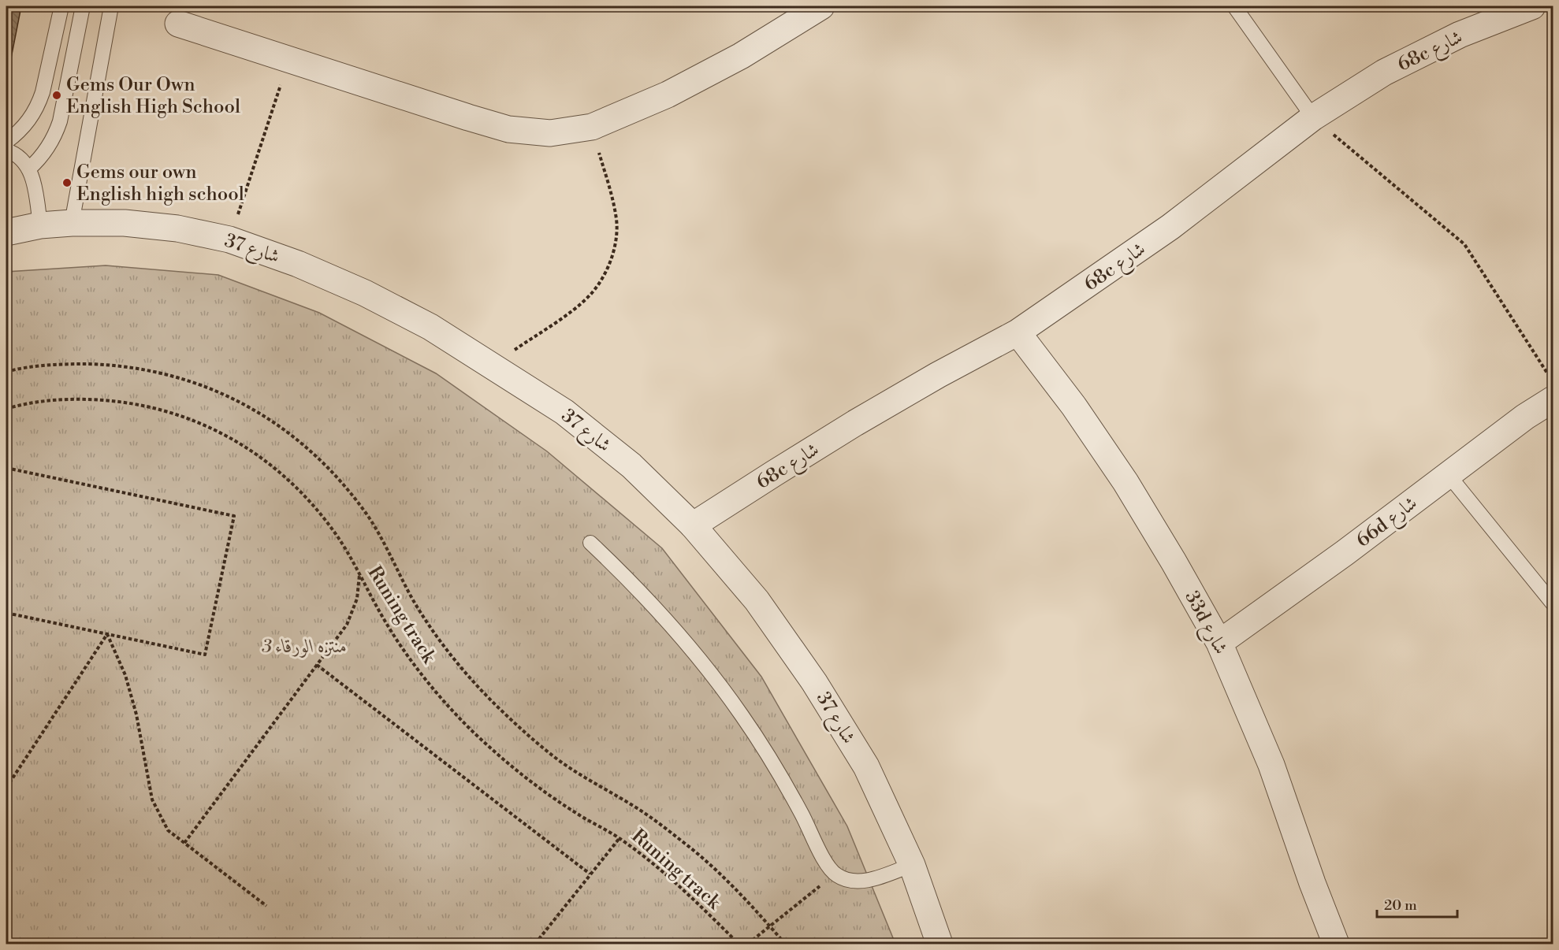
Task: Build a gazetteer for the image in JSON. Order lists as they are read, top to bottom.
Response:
{
  "streets": {
    "street": [
      "68c شارع",
      "شارع 37",
      "66d شارع",
      "33d شارع"
    ],
    "path": ["Runing track"]
  },
  "crossings": [
    ["68c شارع", "شارع 37"],
    ["68c شارع", "33d شارع"],
    ["66d شارع", "33d شارع"]
  ],
  "parks": ["منتزه الورقاء 3"],
  "places": ["Gems Our Own English High School", "Gems our own English high school"],
  "scale_bar": "20 m"
}
